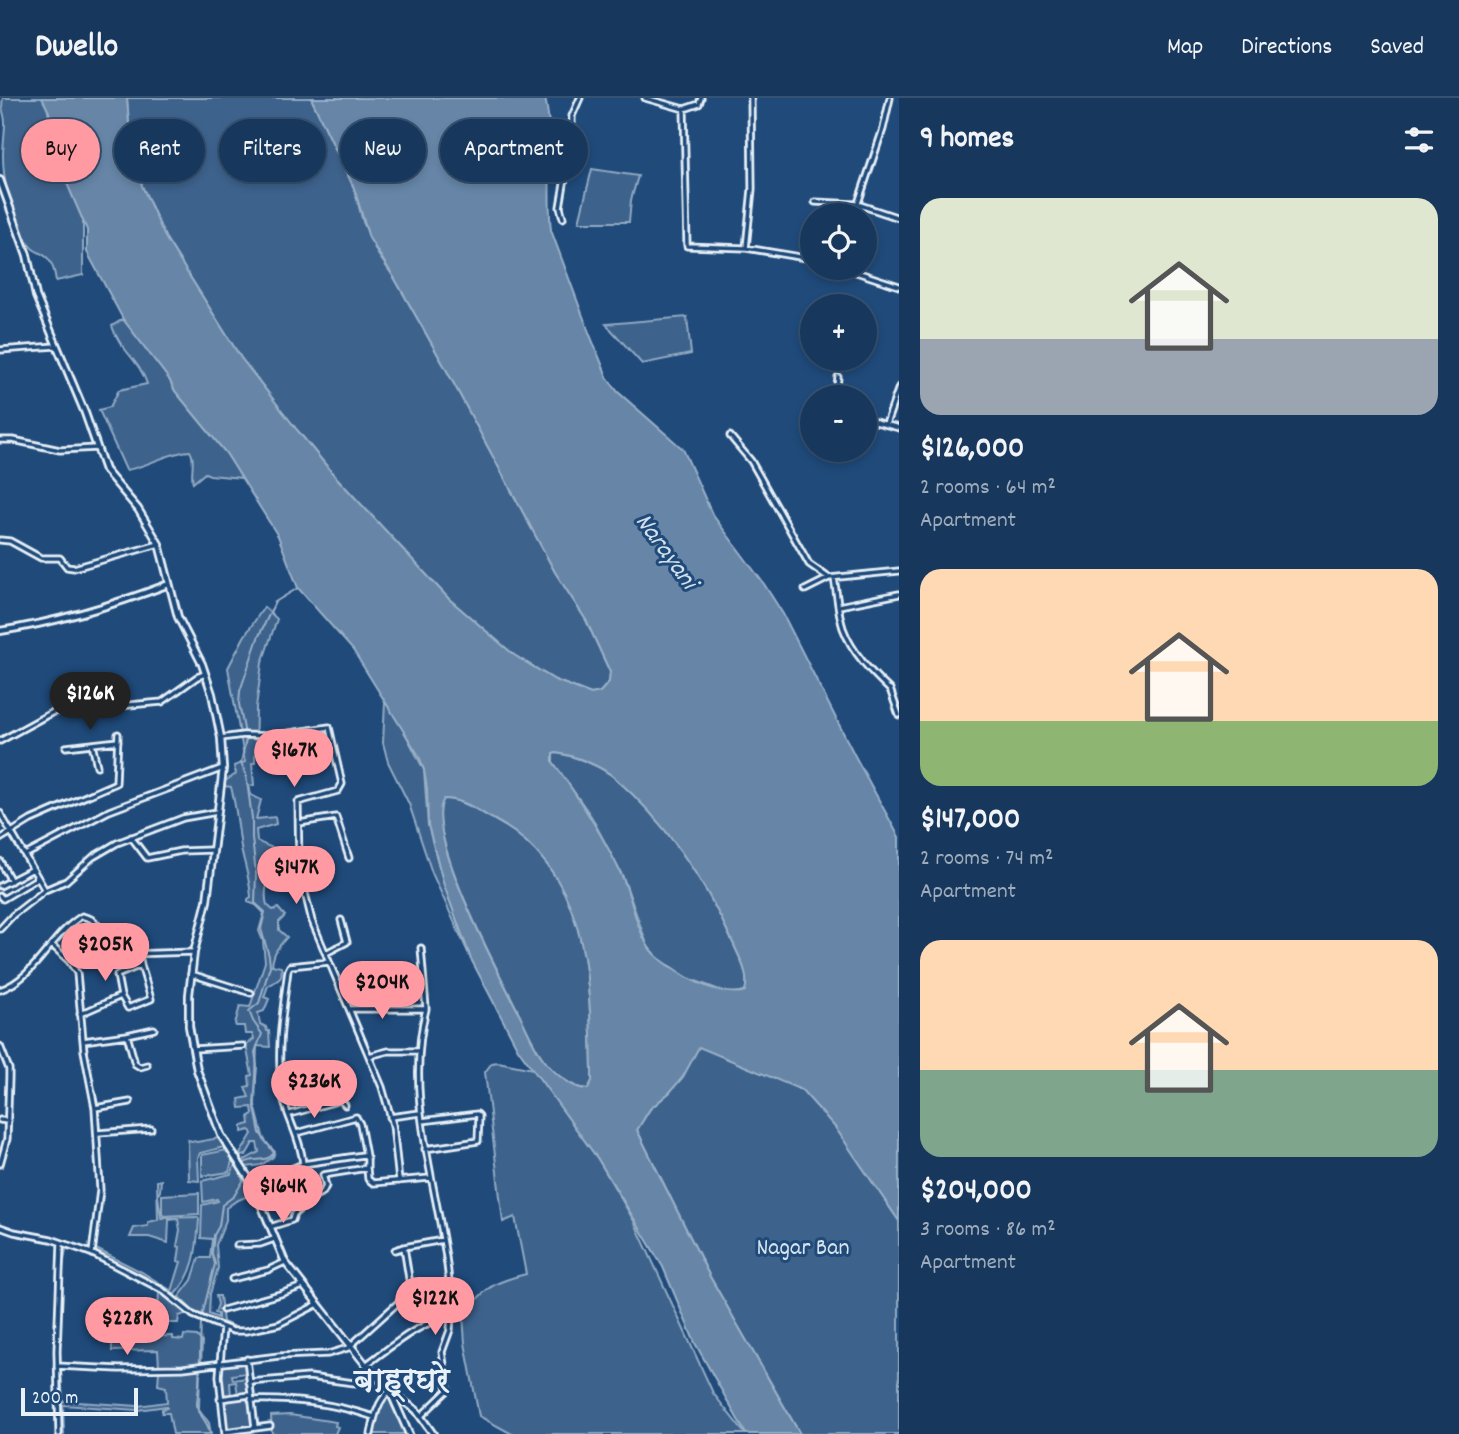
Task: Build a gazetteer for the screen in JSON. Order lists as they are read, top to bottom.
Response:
{
  "districts": ["बाह्रघरे"],
  "water": ["Narayani"],
  "parks": ["Nagar Ban"],
  "scale_bar": "200 m",
  "page": {
    "header": "Dwello",
    "nav": ["Map", "Directions", "Saved"],
    "heading": "9 homes",
    "chip": [
      "Buy",
      "Rent",
      "Filters",
      "New",
      "Apartment"
    ],
    "list": [
      {
        "name": "$126,000",
        "note": "2 rooms · 64 m² · Apartment"
      },
      {
        "name": "$147,000",
        "note": "2 rooms · 74 m² · Apartment"
      },
      {
        "name": "$204,000",
        "note": "3 rooms · 86 m² · Apartment"
      }
    ],
    "map_buttons": ["+", "−"],
    "price": [
      "$126K",
      "$167K",
      "$147K",
      "$205K",
      "$204K",
      "$236K",
      "$164K",
      "$122K",
      "$228K"
    ],
    "scale": "200 m"
  }
}
